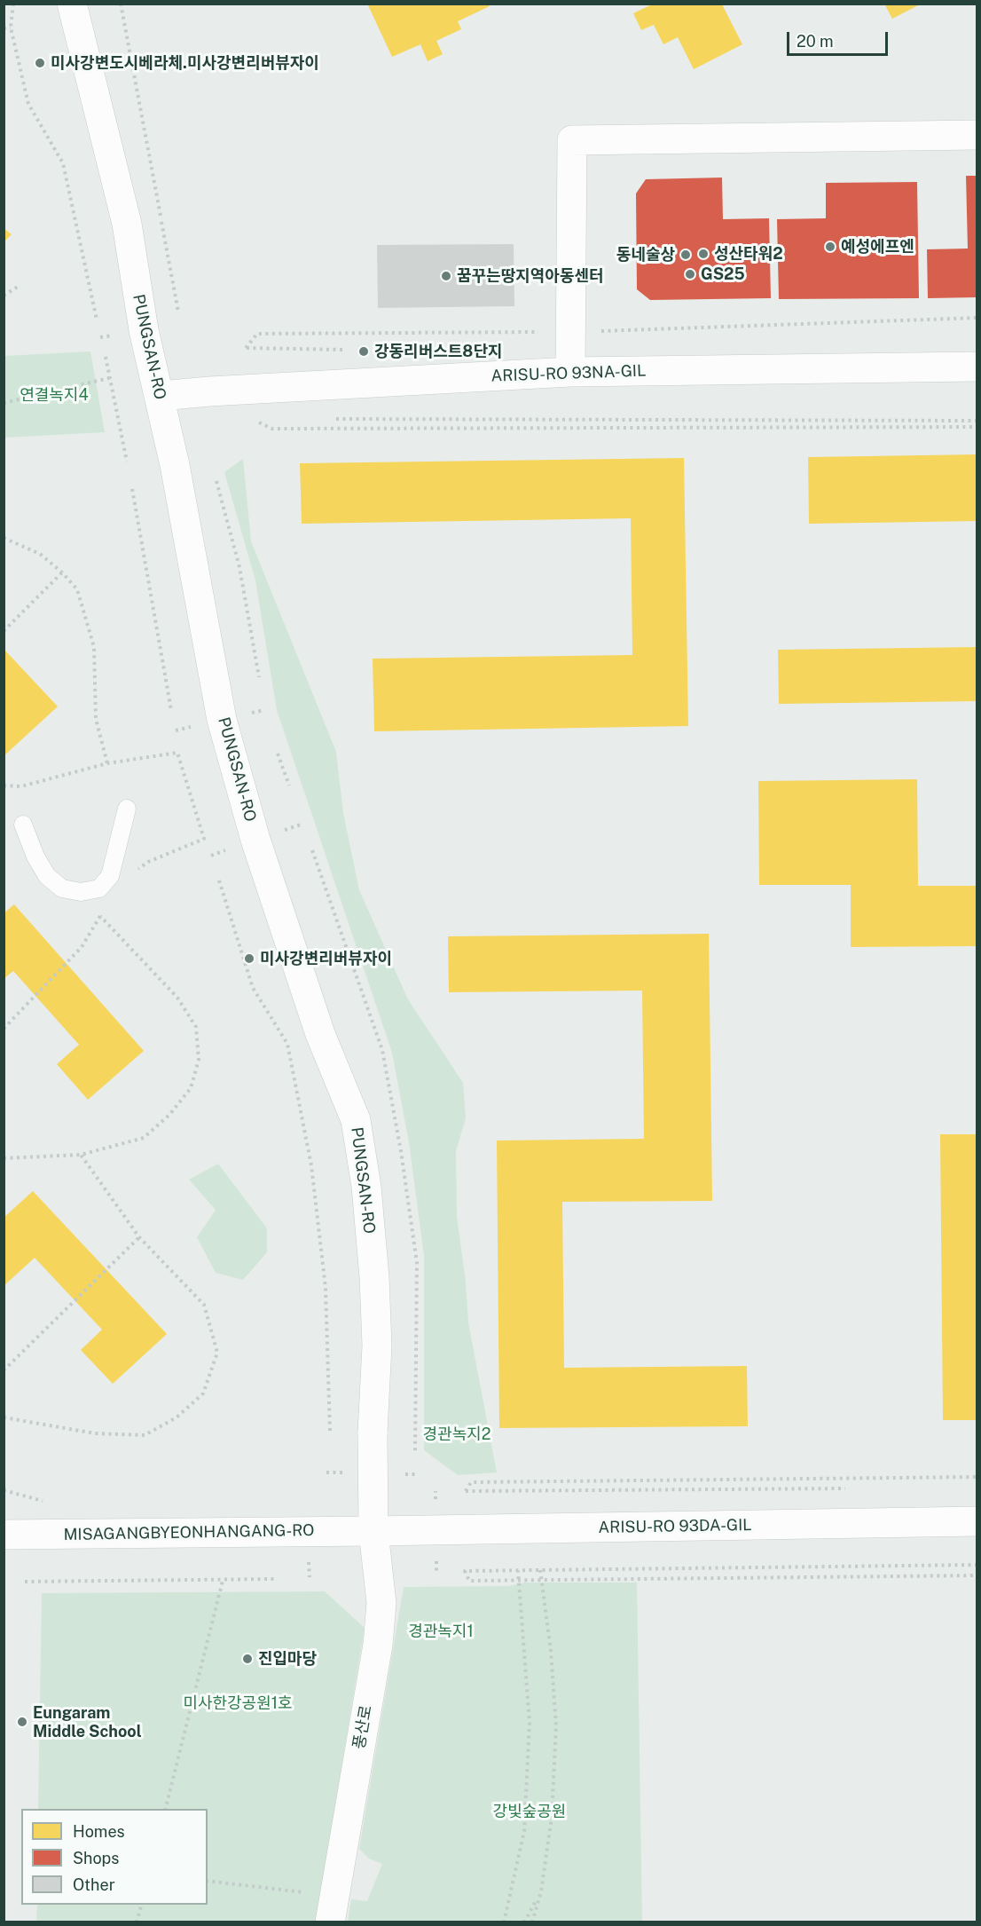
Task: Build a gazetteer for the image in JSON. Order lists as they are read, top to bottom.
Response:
{
  "streets": {
    "street": [
      "PUNGSAN-RO",
      "ARISU-RO 93NA-GIL",
      "ARISU-RO 93DA-GIL",
      "MISAGANGBYEONHANGANG-RO",
      "풍산로"
    ]
  },
  "crossings": [
    ["PUNGSAN-RO", "ARISU-RO 93NA-GIL"],
    ["PUNGSAN-RO", "ARISU-RO 93DA-GIL"],
    ["PUNGSAN-RO", "MISAGANGBYEONHANGANG-RO"],
    ["PUNGSAN-RO", "풍산로"],
    ["ARISU-RO 93DA-GIL", "MISAGANGBYEONHANGANG-RO"],
    ["ARISU-RO 93DA-GIL", "풍산로"],
    ["MISAGANGBYEONHANGANG-RO", "풍산로"]
  ],
  "parks": [
    "연결녹지4",
    "경관녹지2",
    "경관녹지1",
    "미사한강공원1호",
    "강빛숲공원"
  ],
  "places": [
    "미사강변도시베라체.미사강변리버뷰자이",
    "예성에프엔",
    "성산타워2",
    "동네술상",
    "GS25",
    "꿈꾸는땅지역아동센터",
    "강동리버스트8단지",
    "미사강변리버뷰자이",
    "진입마당",
    "Eungaram Middle School"
  ],
  "legend": ["Homes", "Shops", "Other"],
  "scale_bar": "20 m"
}
